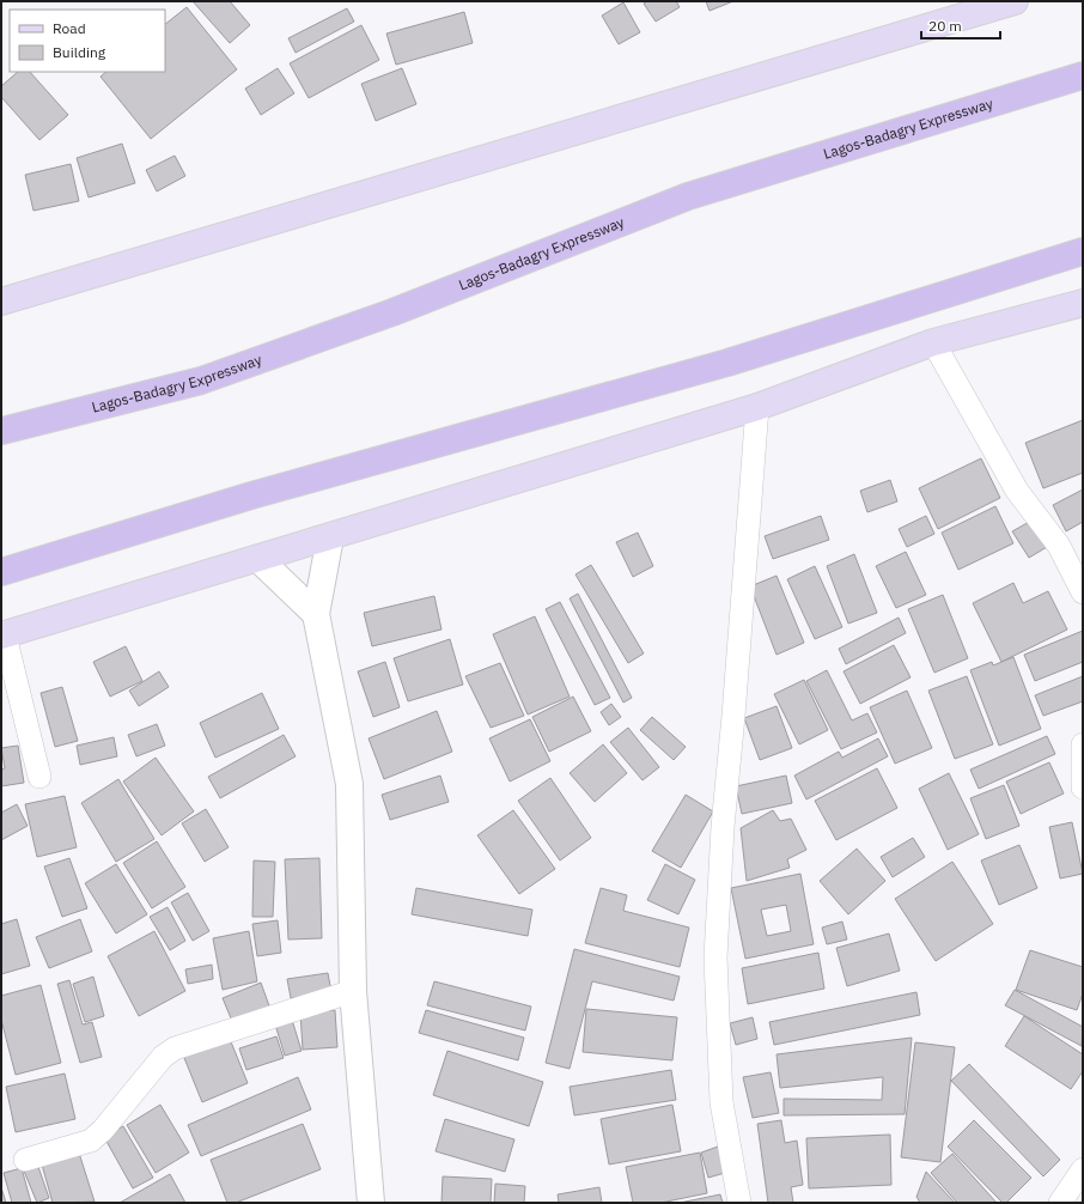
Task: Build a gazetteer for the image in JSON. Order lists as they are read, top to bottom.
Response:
{
  "streets": {
    "highway": ["Lagos-Badagry Expressway"]
  },
  "legend": ["Road", "Building"],
  "scale_bar": "20 m"
}
